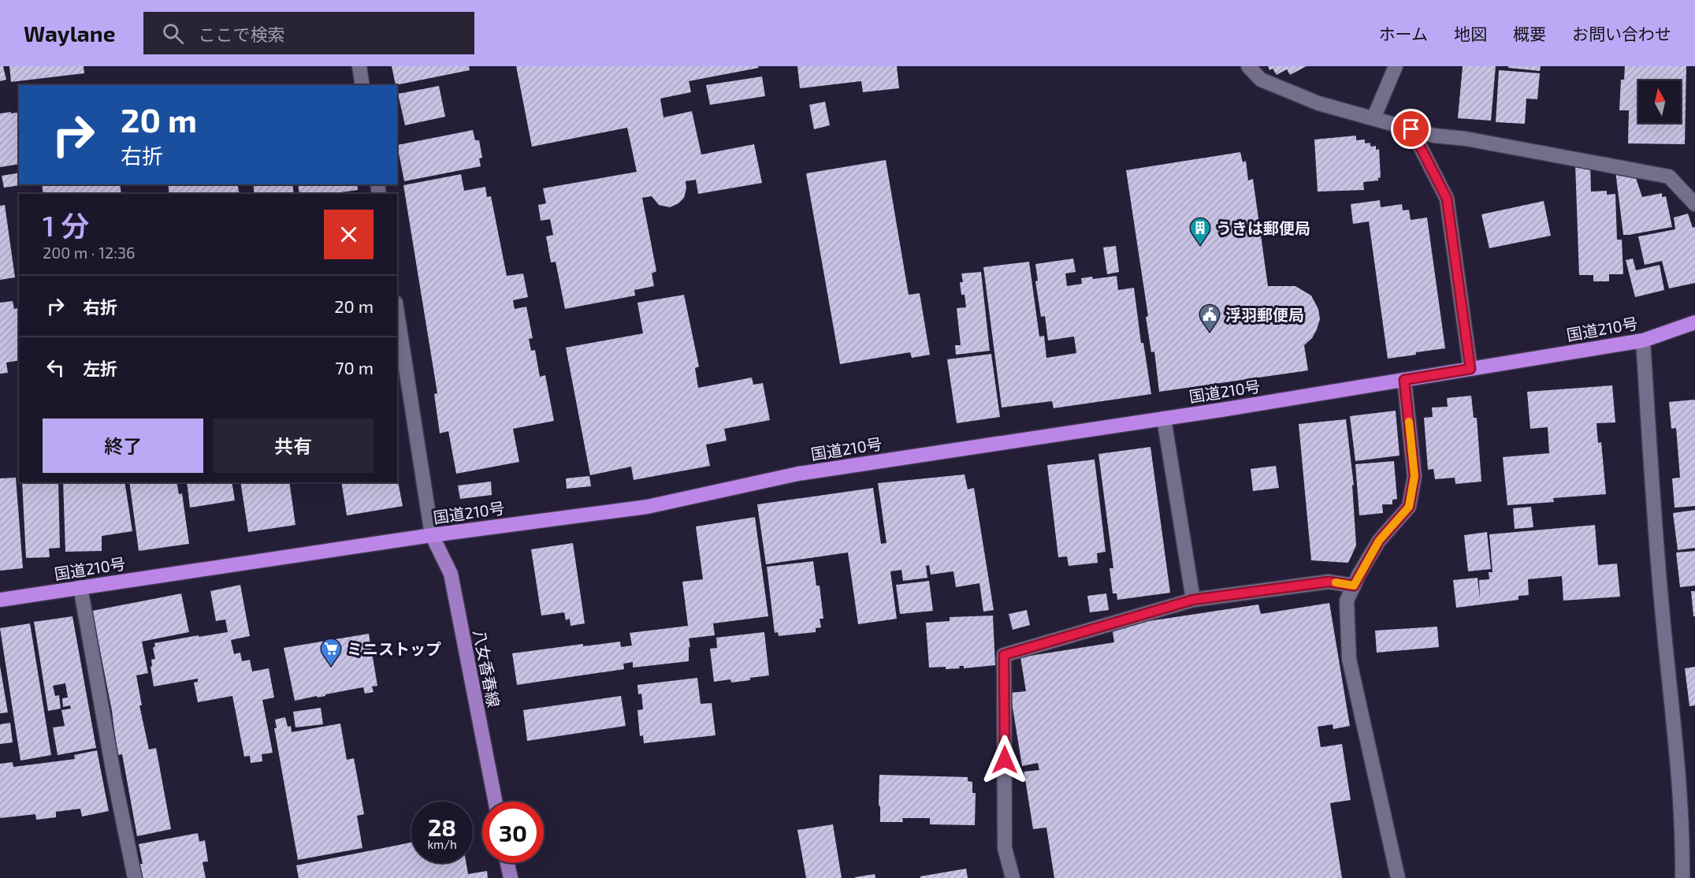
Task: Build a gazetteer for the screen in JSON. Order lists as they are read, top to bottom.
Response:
{
  "streets": {
    "highway": ["国道210号"],
    "main road": ["八女香春線"]
  },
  "crossings": [
    ["国道210号", "八女香春線"]
  ],
  "places": {
    "building": ["うきは郵便局"],
    "public building": ["浮羽郵便局"],
    "supermarket": ["ミニストップ"]
  },
  "north": "top",
  "page": {
    "header": "Waylane",
    "search": "ここで検索",
    "nav": [
      "ホーム",
      "地図",
      "概要",
      "お問い合わせ"
    ],
    "turn": ["20 m", "右折"],
    "heading": ["1 分", "200 m · 12:36"],
    "list": [
      {
        "name": "右折",
        "value": "20 m"
      },
      {
        "name": "左折",
        "value": "70 m"
      }
    ],
    "buttons": ["終了", "共有"],
    "speed": "28 km/h",
    "limit": "30"
  }
}
